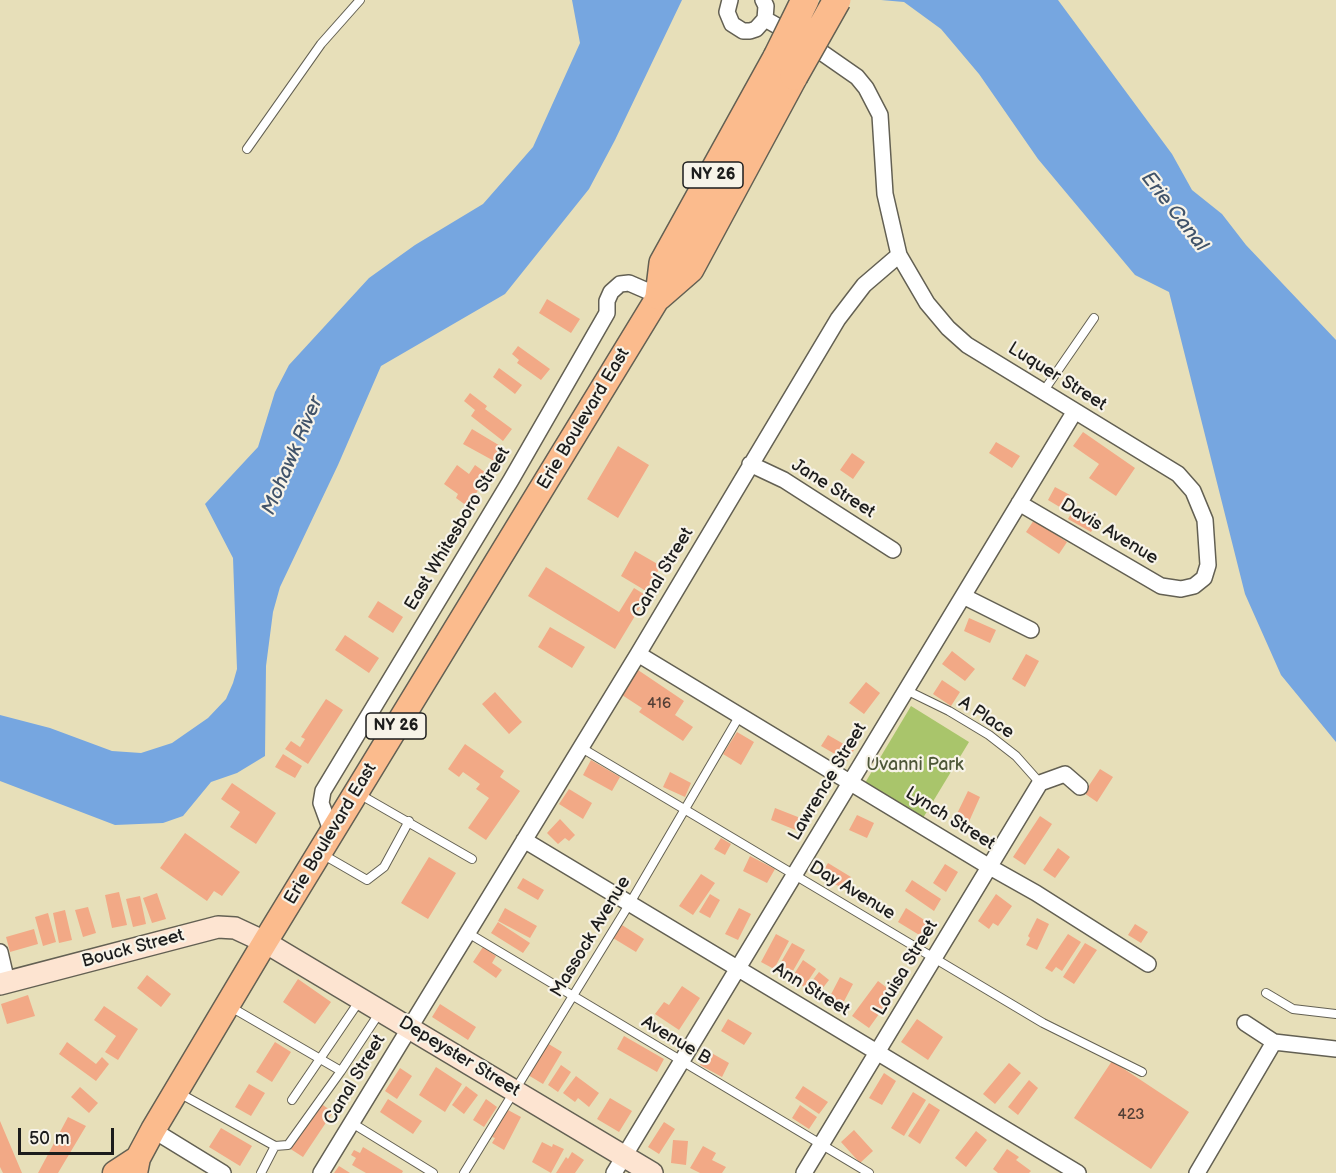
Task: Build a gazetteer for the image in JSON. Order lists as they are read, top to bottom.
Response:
{
  "streets": {
    "highway": ["NY 26", "Erie Boulevard East"],
    "street": [
      "Luquer Street",
      "Jane Street",
      "East Whitesboro Street",
      "Davis Avenue",
      "Canal Street",
      "Lawrence Street",
      "Lynch Street",
      "Bouck Street",
      "Louisa Street",
      "Ann Street",
      "Depeyster Street"
    ],
    "lane": [
      "A Place",
      "Day Avenue",
      "Massock Avenue",
      "Avenue B"
    ]
  },
  "crossings": [
    ["Luquer Street", "Davis Avenue"],
    ["Luquer Street", "Canal Street"],
    ["Luquer Street", "Lawrence Street"],
    ["Erie Boulevard East", "East Whitesboro Street"],
    ["Erie Boulevard East", "Bouck Street"],
    ["Erie Boulevard East", "Depeyster Street"],
    ["Jane Street", "Canal Street"],
    ["Davis Avenue", "Lawrence Street"],
    ["Canal Street", "Lynch Street"],
    ["Canal Street", "Day Avenue"],
    ["Canal Street", "Ann Street"],
    ["Canal Street", "Avenue B"],
    ["Canal Street", "Depeyster Street"],
    ["A Place", "Lawrence Street"],
    ["A Place", "Louisa Street"],
    ["Lawrence Street", "Lynch Street"],
    ["Lawrence Street", "Day Avenue"],
    ["Lawrence Street", "Ann Street"],
    ["Lawrence Street", "Avenue B"],
    ["Lawrence Street", "Depeyster Street"],
    ["Lynch Street", "Massock Avenue"],
    ["Lynch Street", "Louisa Street"],
    ["Day Avenue", "Massock Avenue"],
    ["Day Avenue", "Louisa Street"],
    ["Massock Avenue", "Ann Street"],
    ["Massock Avenue", "Avenue B"],
    ["Massock Avenue", "Depeyster Street"],
    ["Bouck Street", "Depeyster Street"],
    ["Louisa Street", "Ann Street"],
    ["Louisa Street", "Avenue B"]
  ],
  "water": ["Erie Canal", "Mohawk River"],
  "parks": ["Uvanni Park"],
  "house_numbers": ["416", "423"],
  "scale_bar": "50 m"
}
